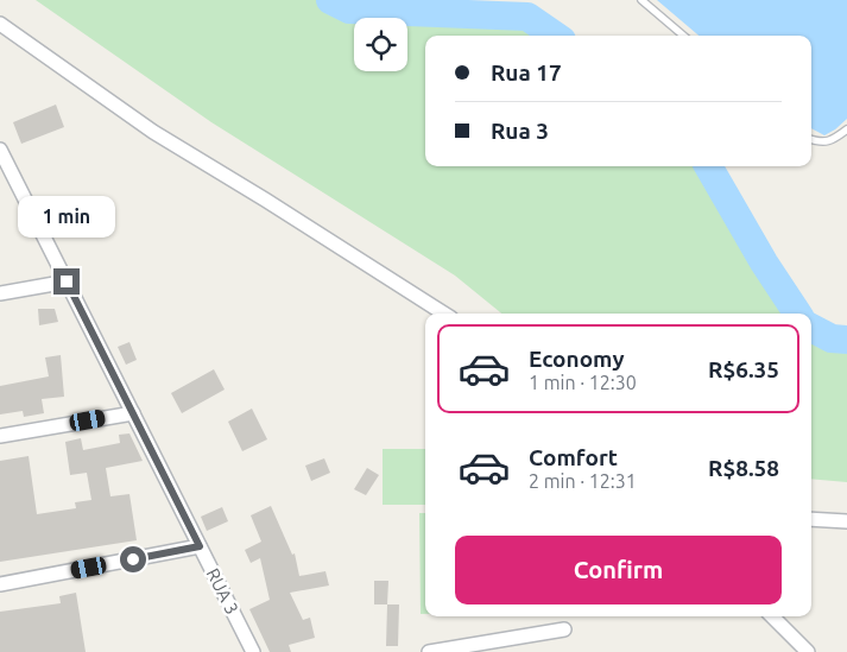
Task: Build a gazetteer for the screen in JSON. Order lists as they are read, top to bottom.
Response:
{
  "streets": {
    "street": ["RUA 3"]
  },
  "page": {
    "banner": ["Rua 17", "Rua 3"],
    "bubble": "1 min",
    "list": [
      {
        "name": "Economy",
        "note": "1 min · 12:30",
        "value": "R$6.35"
      },
      {
        "name": "Comfort",
        "note": "2 min · 12:31",
        "value": "R$8.58"
      }
    ],
    "buttons": "Confirm"
  }
}
